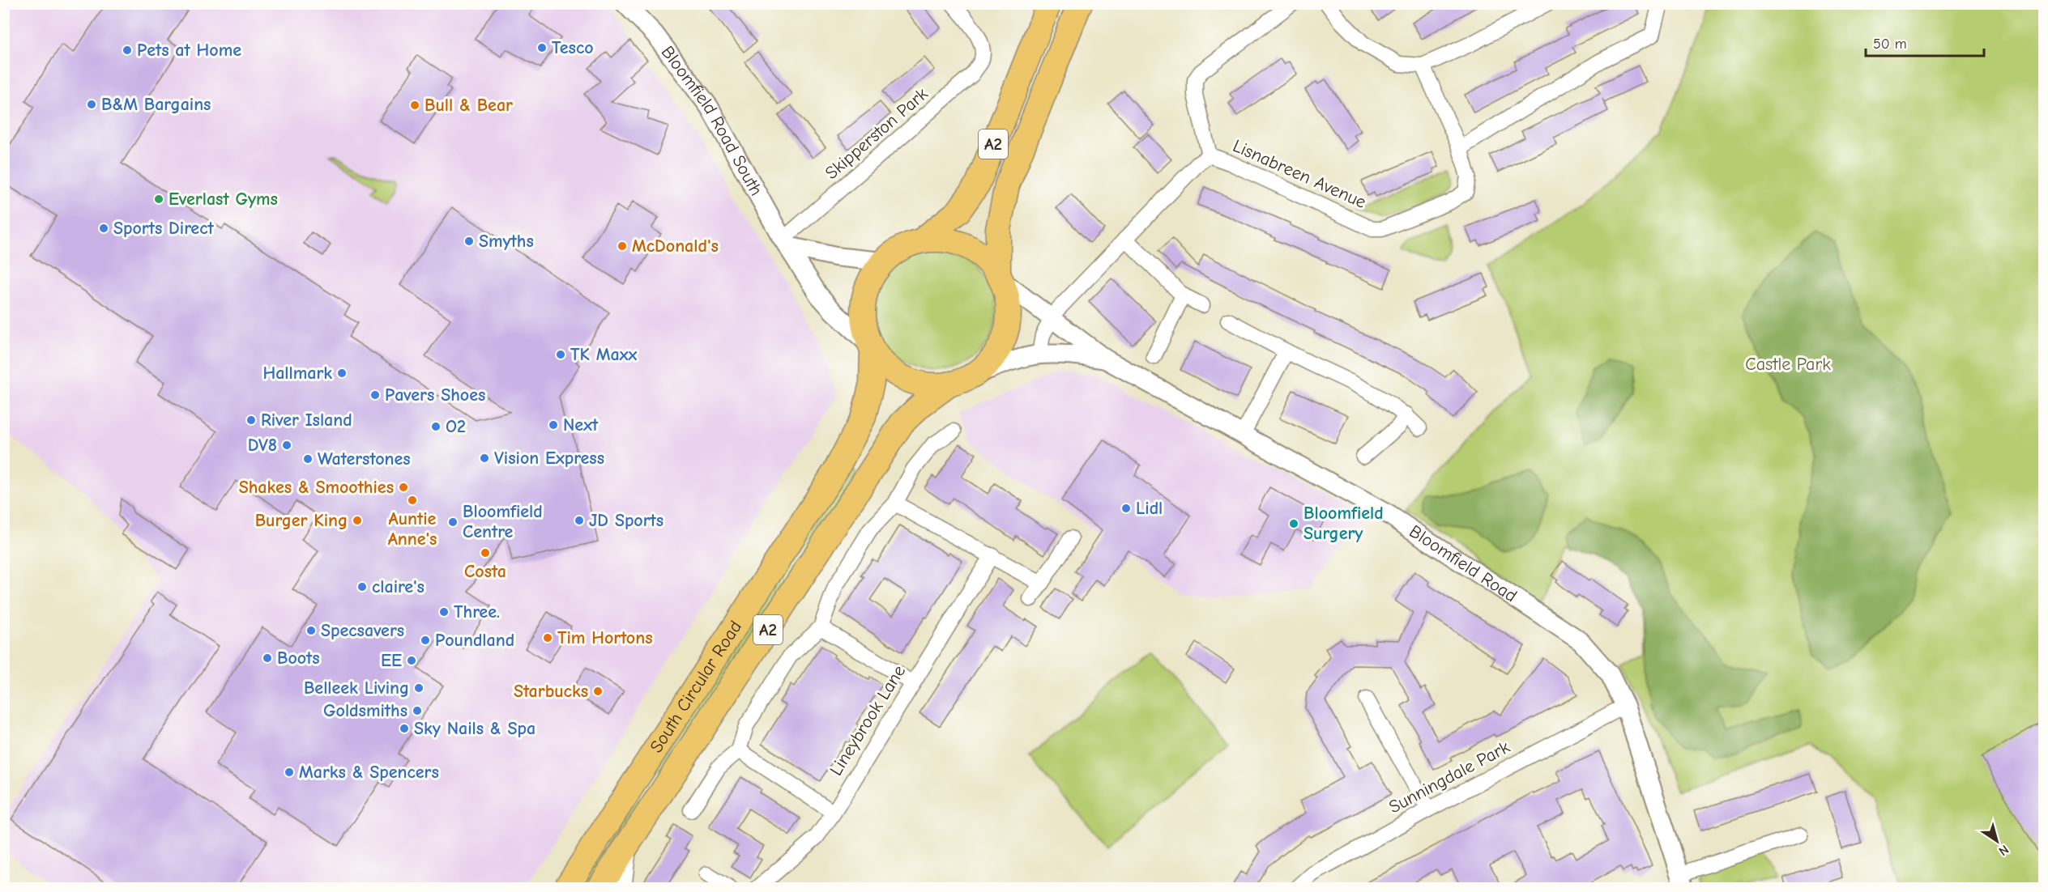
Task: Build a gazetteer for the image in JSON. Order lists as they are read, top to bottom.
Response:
{
  "streets": {
    "highway": ["A2", "South Circular Road"],
    "street": [
      "Bloomfield Road South",
      "Skipperston Park",
      "Lisnabreen Avenue",
      "Bloomfield Road",
      "Lineybrook Lane",
      "Sunningdale Park"
    ]
  },
  "crossings": [
    ["Bloomfield Road South", "Skipperston Park"],
    ["Bloomfield Road South", "A2"],
    ["Bloomfield Road South", "Bloomfield Road"],
    ["Bloomfield Road South", "South Circular Road"],
    ["A2", "Bloomfield Road"],
    ["A2", "South Circular Road"],
    ["Lisnabreen Avenue", "Bloomfield Road"],
    ["Bloomfield Road", "South Circular Road"],
    ["Bloomfield Road", "Sunningdale Park"]
  ],
  "parks": ["Castle Park"],
  "places": [
    "Tesco",
    "Pets at Home",
    "B&M Bargains",
    "Bull & Bear",
    "Everlast Gyms",
    "Sports Direct",
    "Smyths",
    "McDonald's",
    "TK Maxx",
    "Hallmark",
    "Pavers Shoes",
    "River Island",
    "Next",
    "O2",
    "DV8",
    "Vision Express",
    "Waterstones",
    "Shakes & Smoothies",
    "Auntie Anne's",
    "Lidl",
    "Burger King",
    "JD Sports",
    "Bloomfield Centre",
    "Bloomfield Surgery",
    "Costa",
    "claire's",
    "Three.",
    "Specsavers",
    "Tim Hortons",
    "Poundland",
    "Boots",
    "EE",
    "Belleek Living",
    "Starbucks",
    "Goldsmiths",
    "Sky Nails & Spa",
    "Marks & Spencers"
  ],
  "scale_bar": "50 m",
  "north": "bottom right"
}
